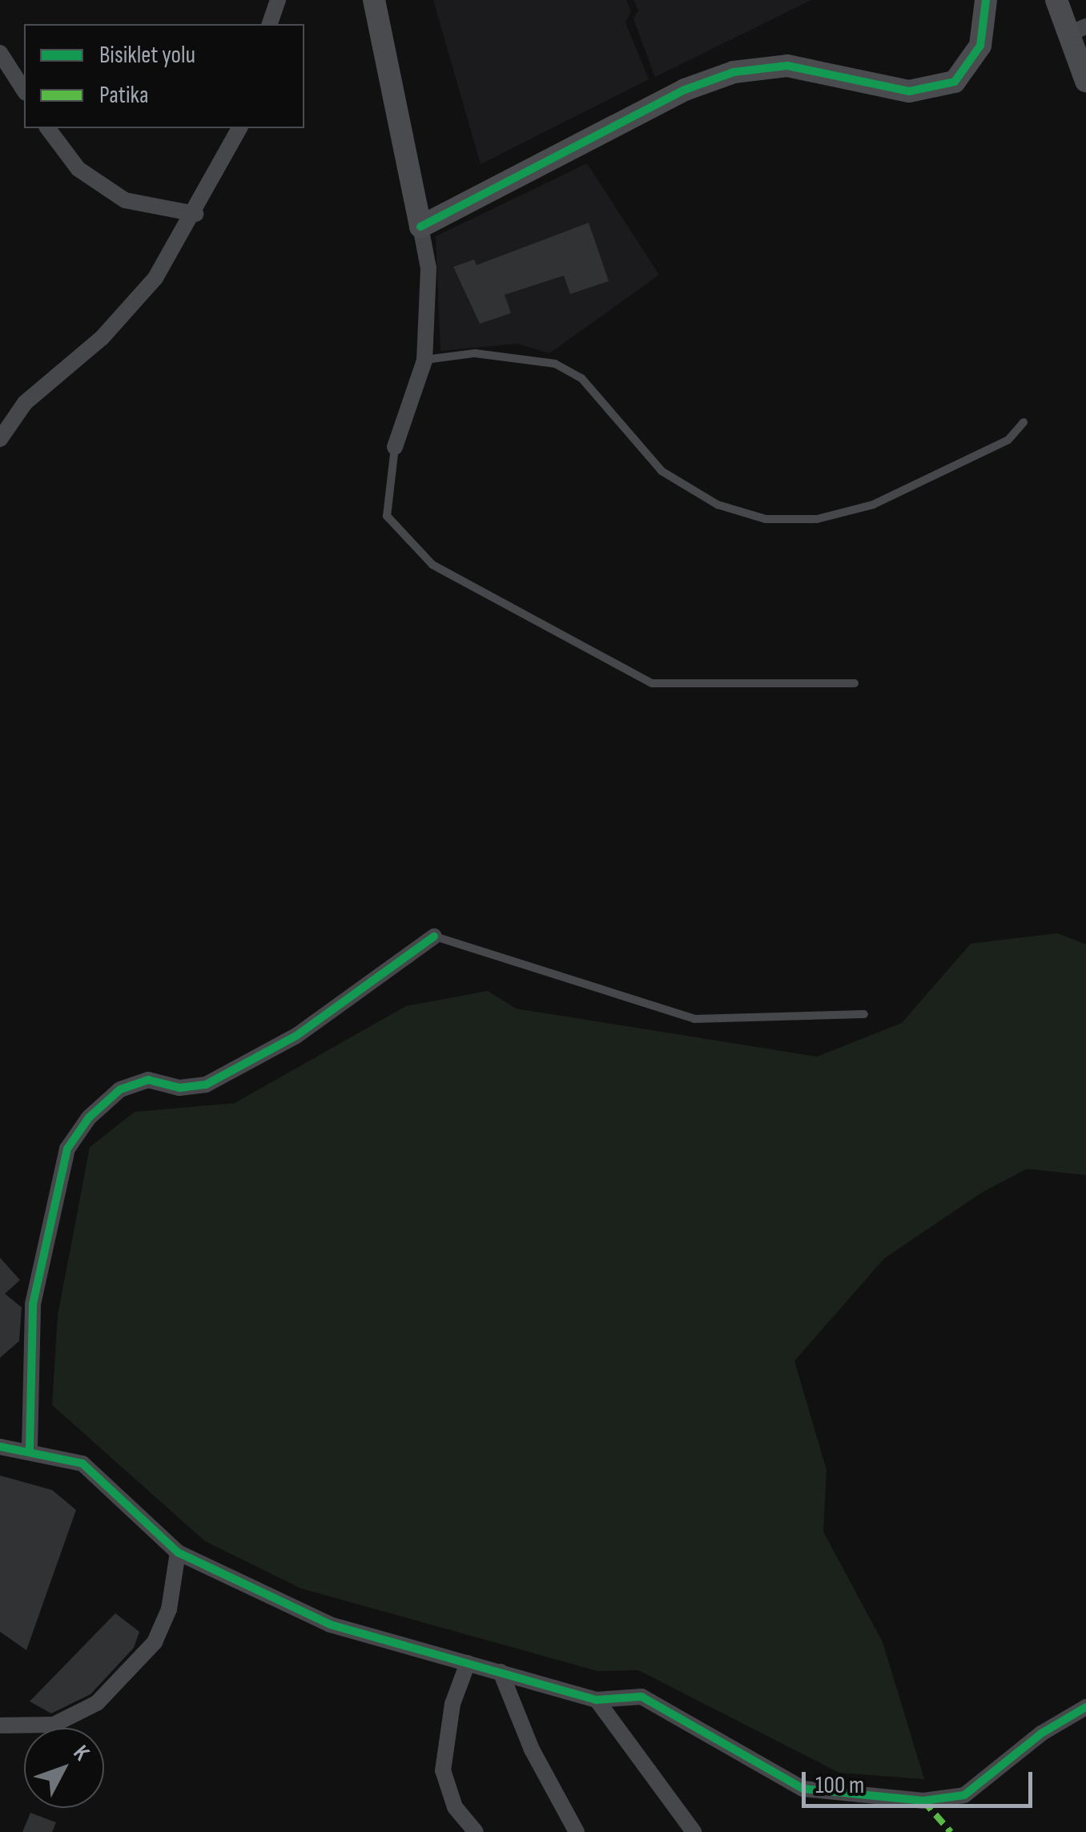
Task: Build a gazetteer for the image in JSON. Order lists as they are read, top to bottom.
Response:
{
  "legend": ["Bisiklet yolu", "Patika"],
  "scale_bar": "100 m",
  "north": "top right"
}
